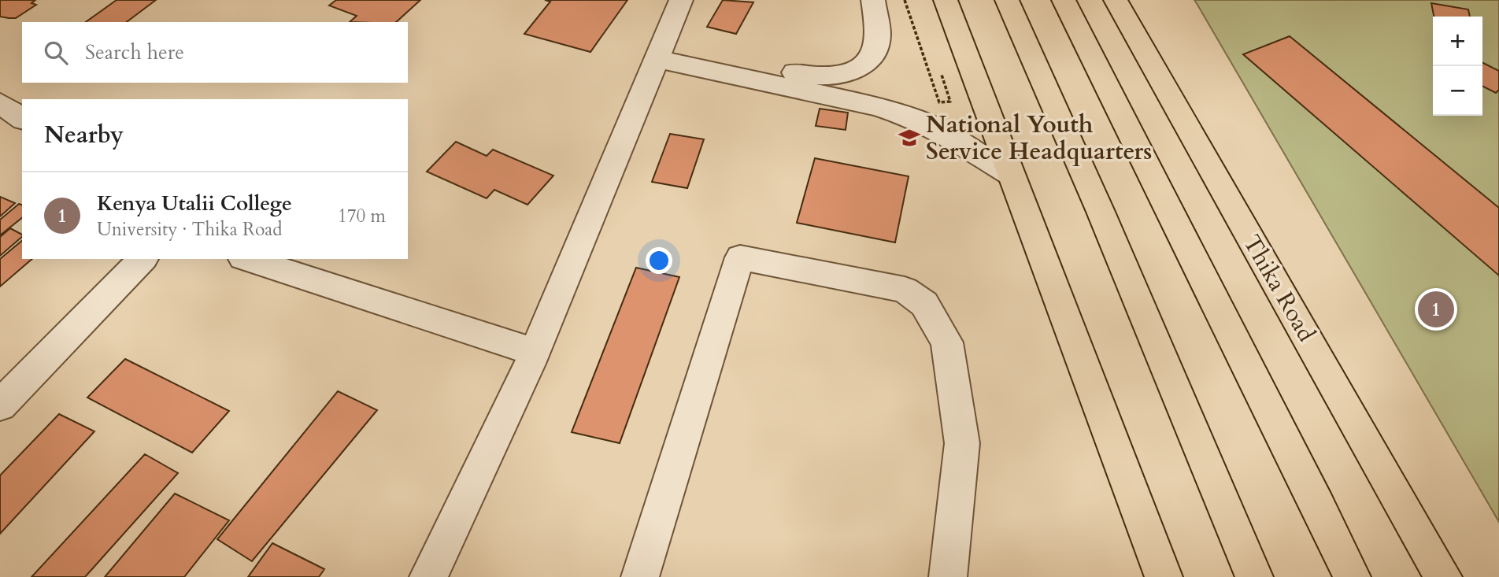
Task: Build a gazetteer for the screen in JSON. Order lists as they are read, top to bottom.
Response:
{
  "streets": {
    "main road": ["Thika Road"]
  },
  "places": {
    "school or university": ["National Youth Service Headquarters"]
  },
  "page": {
    "map_buttons": ["+", "−"],
    "search": "Search here",
    "heading": "Nearby",
    "list": [
      {
        "mark": "1",
        "name": "Kenya Utalii College",
        "note": "University · Thika Road",
        "value": "170 m"
      }
    ],
    "pins": "1"
  }
}
